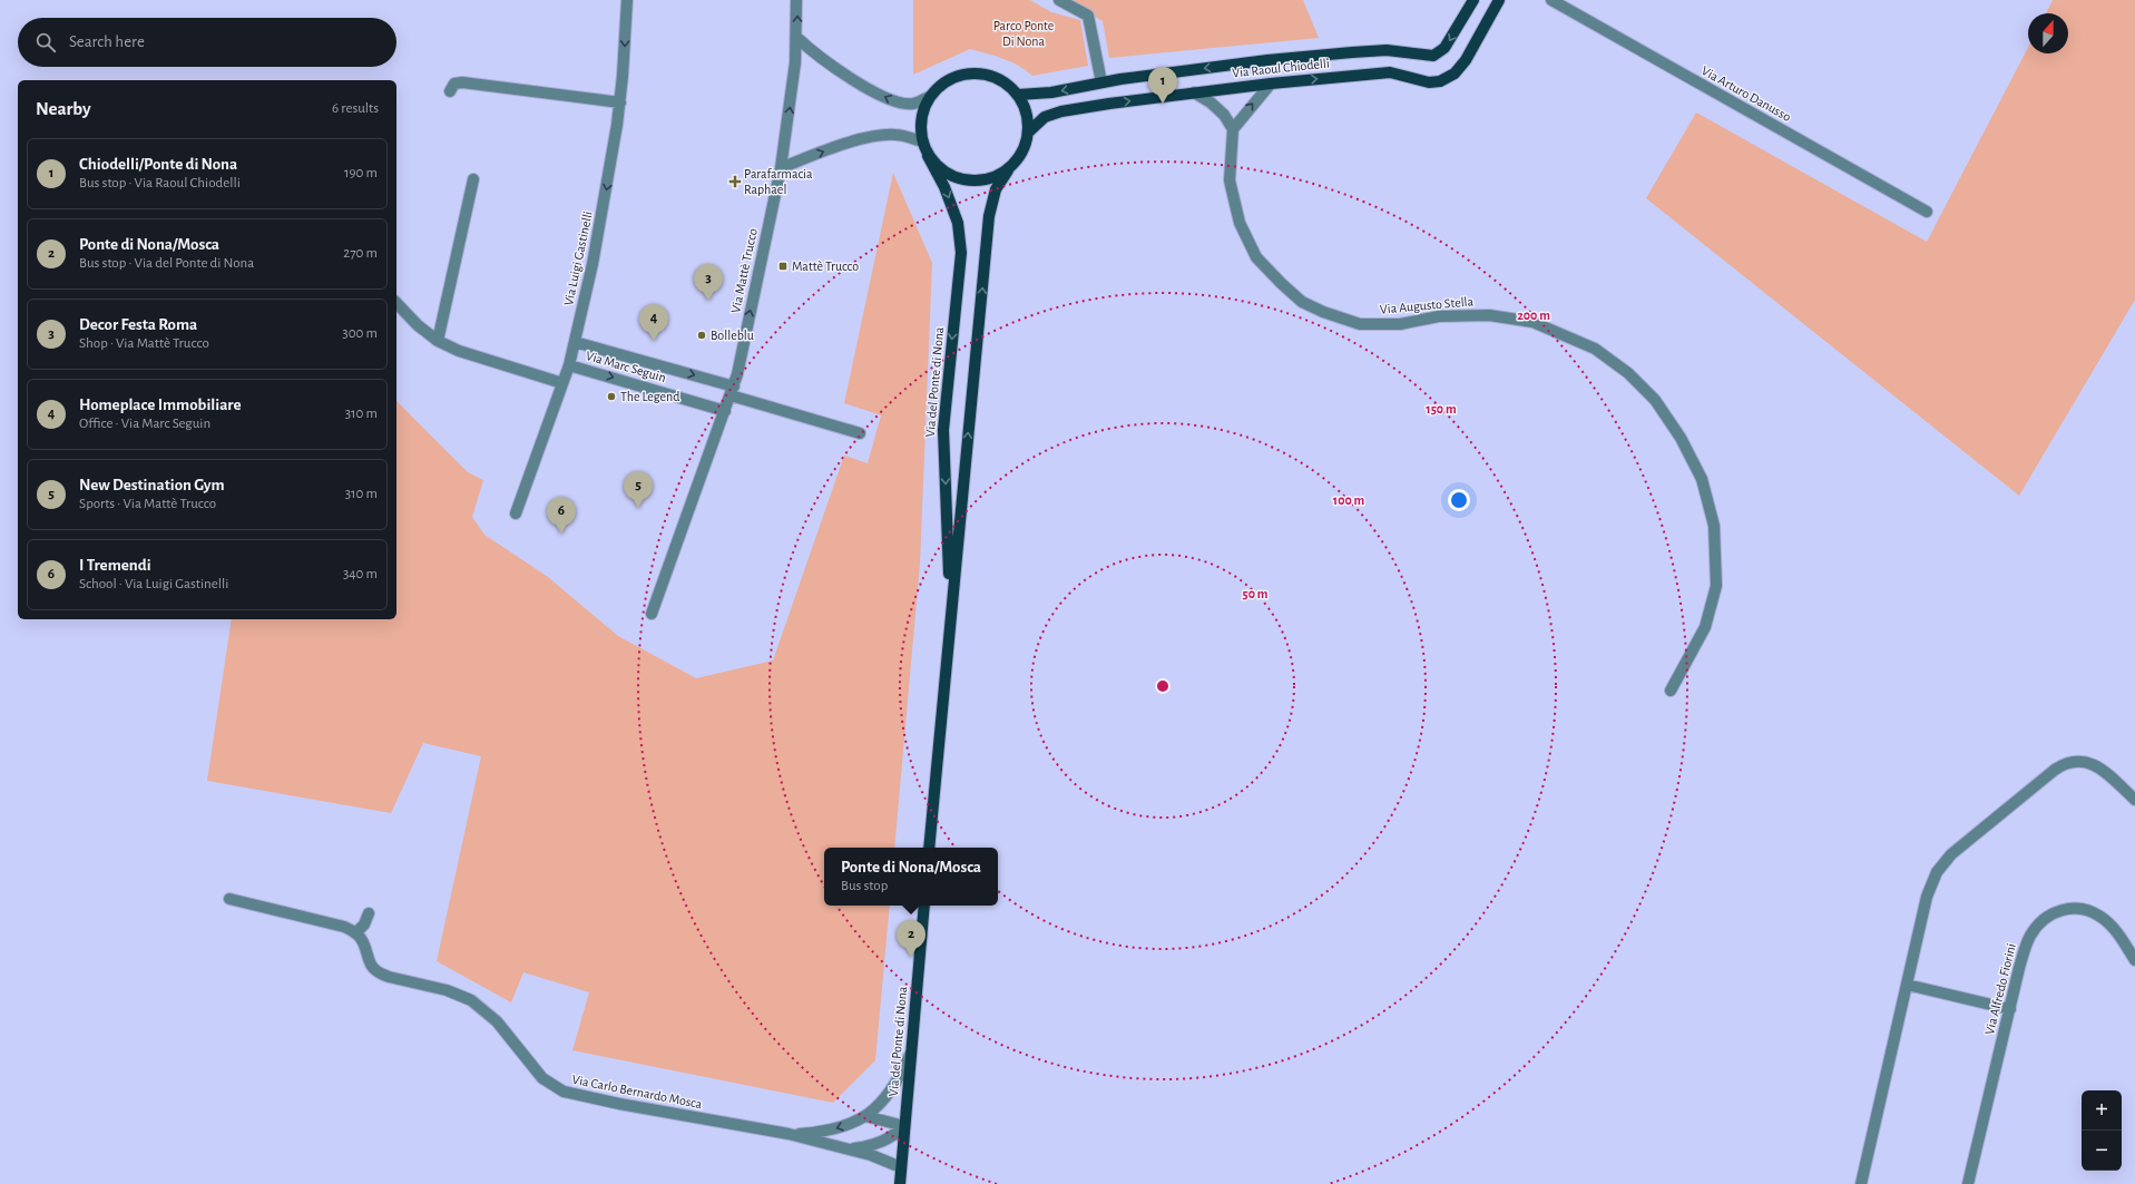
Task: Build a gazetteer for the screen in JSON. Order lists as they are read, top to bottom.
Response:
{
  "streets": {
    "main road": ["Via Raoul Chiodelli", "Via del Ponte di Nona"],
    "street": [
      "Via Arturo Danusso",
      "Via Luigi Gastinelli",
      "Via Mattè Trucco",
      "Via Augusto Stella",
      "Via Marc Seguin",
      "Via Alfredo Fiorini",
      "Via Carlo Bernardo Mosca"
    ]
  },
  "crossings": [
    ["Via Raoul Chiodelli", "Via del Ponte di Nona"],
    ["Via Luigi Gastinelli", "Via Marc Seguin"],
    ["Via Mattè Trucco", "Via Marc Seguin"],
    ["Via del Ponte di Nona", "Via Carlo Bernardo Mosca"]
  ],
  "one_way": ["Via Luigi Gastinelli", "Via Mattè Trucco", "Via Marc Seguin"],
  "parks": ["Parco Ponte Di Nona"],
  "places": {
    "health": ["Parafarmacia Raphael"],
    "transit": ["Mattè Trucco"],
    "other": ["Bolleblu", "The Legend"]
  },
  "north": "top",
  "page": {
    "search": "Search here",
    "pins": [
      "1",
      "3",
      "4",
      "5",
      "6",
      "2"
    ],
    "heading": ["Nearby", "6 results"],
    "list": [
      {
        "mark": "1",
        "name": "Chiodelli/Ponte di Nona",
        "note": "Bus stop · Via Raoul Chiodelli",
        "value": "190 m"
      },
      {
        "mark": "2",
        "name": "Ponte di Nona/Mosca",
        "note": "Bus stop · Via del Ponte di Nona",
        "value": "270 m"
      },
      {
        "mark": "3",
        "name": "Decor Festa Roma",
        "note": "Shop · Via Mattè Trucco",
        "value": "300 m"
      },
      {
        "mark": "4",
        "name": "Homeplace Immobiliare",
        "note": "Office · Via Marc Seguin",
        "value": "310 m"
      },
      {
        "mark": "5",
        "name": "New Destination Gym",
        "note": "Sports · Via Mattè Trucco",
        "value": "310 m"
      },
      {
        "mark": "6",
        "name": "I Tremendi",
        "note": "School · Via Luigi Gastinelli",
        "value": "340 m"
      }
    ],
    "popup": ["Ponte di Nona/Mosca", "Bus stop"],
    "map_buttons": ["+", "−"]
  },
  "rings": [
    "200 m",
    "150 m",
    "100 m",
    "50 m"
  ]
}
